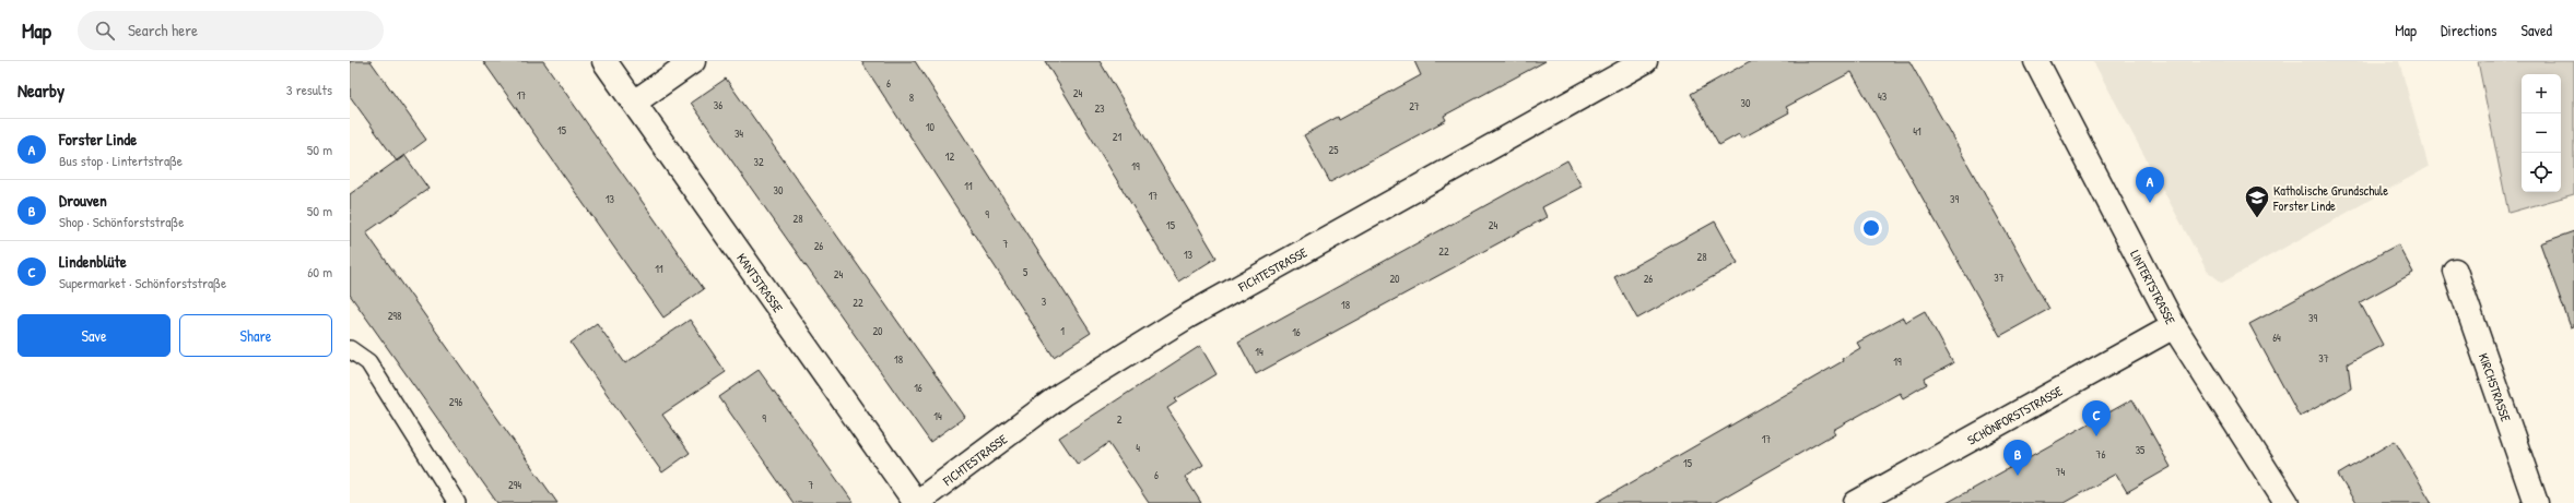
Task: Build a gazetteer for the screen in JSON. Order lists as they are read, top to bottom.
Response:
{
  "streets": {
    "street": [
      "FICHTESTRASSE",
      "KANTSTRASSE",
      "LINTERTSTRASSE",
      "KIRCHSTRASSE",
      "SCHÖNFORSTSTRASSE"
    ]
  },
  "crossings": [
    ["FICHTESTRASSE", "KANTSTRASSE"],
    ["LINTERTSTRASSE", "SCHÖNFORSTSTRASSE"]
  ],
  "places": {
    "school or university": ["Katholische Grundschule Forster Linde"]
  },
  "house_numbers": [
    "6",
    "24",
    "17",
    "43",
    "8",
    "30",
    "36",
    "27",
    "23",
    "10",
    "15",
    "41",
    "34",
    "21",
    "25",
    "12",
    "32",
    "19",
    "11",
    "30",
    "17",
    "13",
    "39",
    "9",
    "28",
    "15",
    "24",
    "7",
    "26",
    "22",
    "13",
    "28",
    "11",
    "5",
    "24",
    "37",
    "20",
    "26",
    "3",
    "22",
    "18",
    "298",
    "39",
    "20",
    "1",
    "16",
    "64",
    "14",
    "37",
    "18",
    "19",
    "16",
    "296",
    "14",
    "9",
    "2",
    "17",
    "4",
    "35",
    "76",
    "15",
    "74",
    "6",
    "294",
    "7"
  ],
  "page": {
    "header": "Map",
    "search": "Search here",
    "nav": ["Map", "Directions", "Saved"],
    "heading": ["Nearby", "3 results"],
    "map_buttons": ["+", "−"],
    "list": [
      {
        "mark": "A",
        "name": "Forster Linde",
        "note": "Bus stop · Lintertstraße",
        "value": "50 m"
      },
      {
        "mark": "B",
        "name": "Drouven",
        "note": "Shop · Schönforststraße",
        "value": "50 m"
      },
      {
        "mark": "C",
        "name": "Lindenblüte",
        "note": "Supermarket · Schönforststraße",
        "value": "60 m"
      }
    ],
    "pins": ["A", "C", "B"],
    "buttons": ["Save", "Share"]
  }
}
